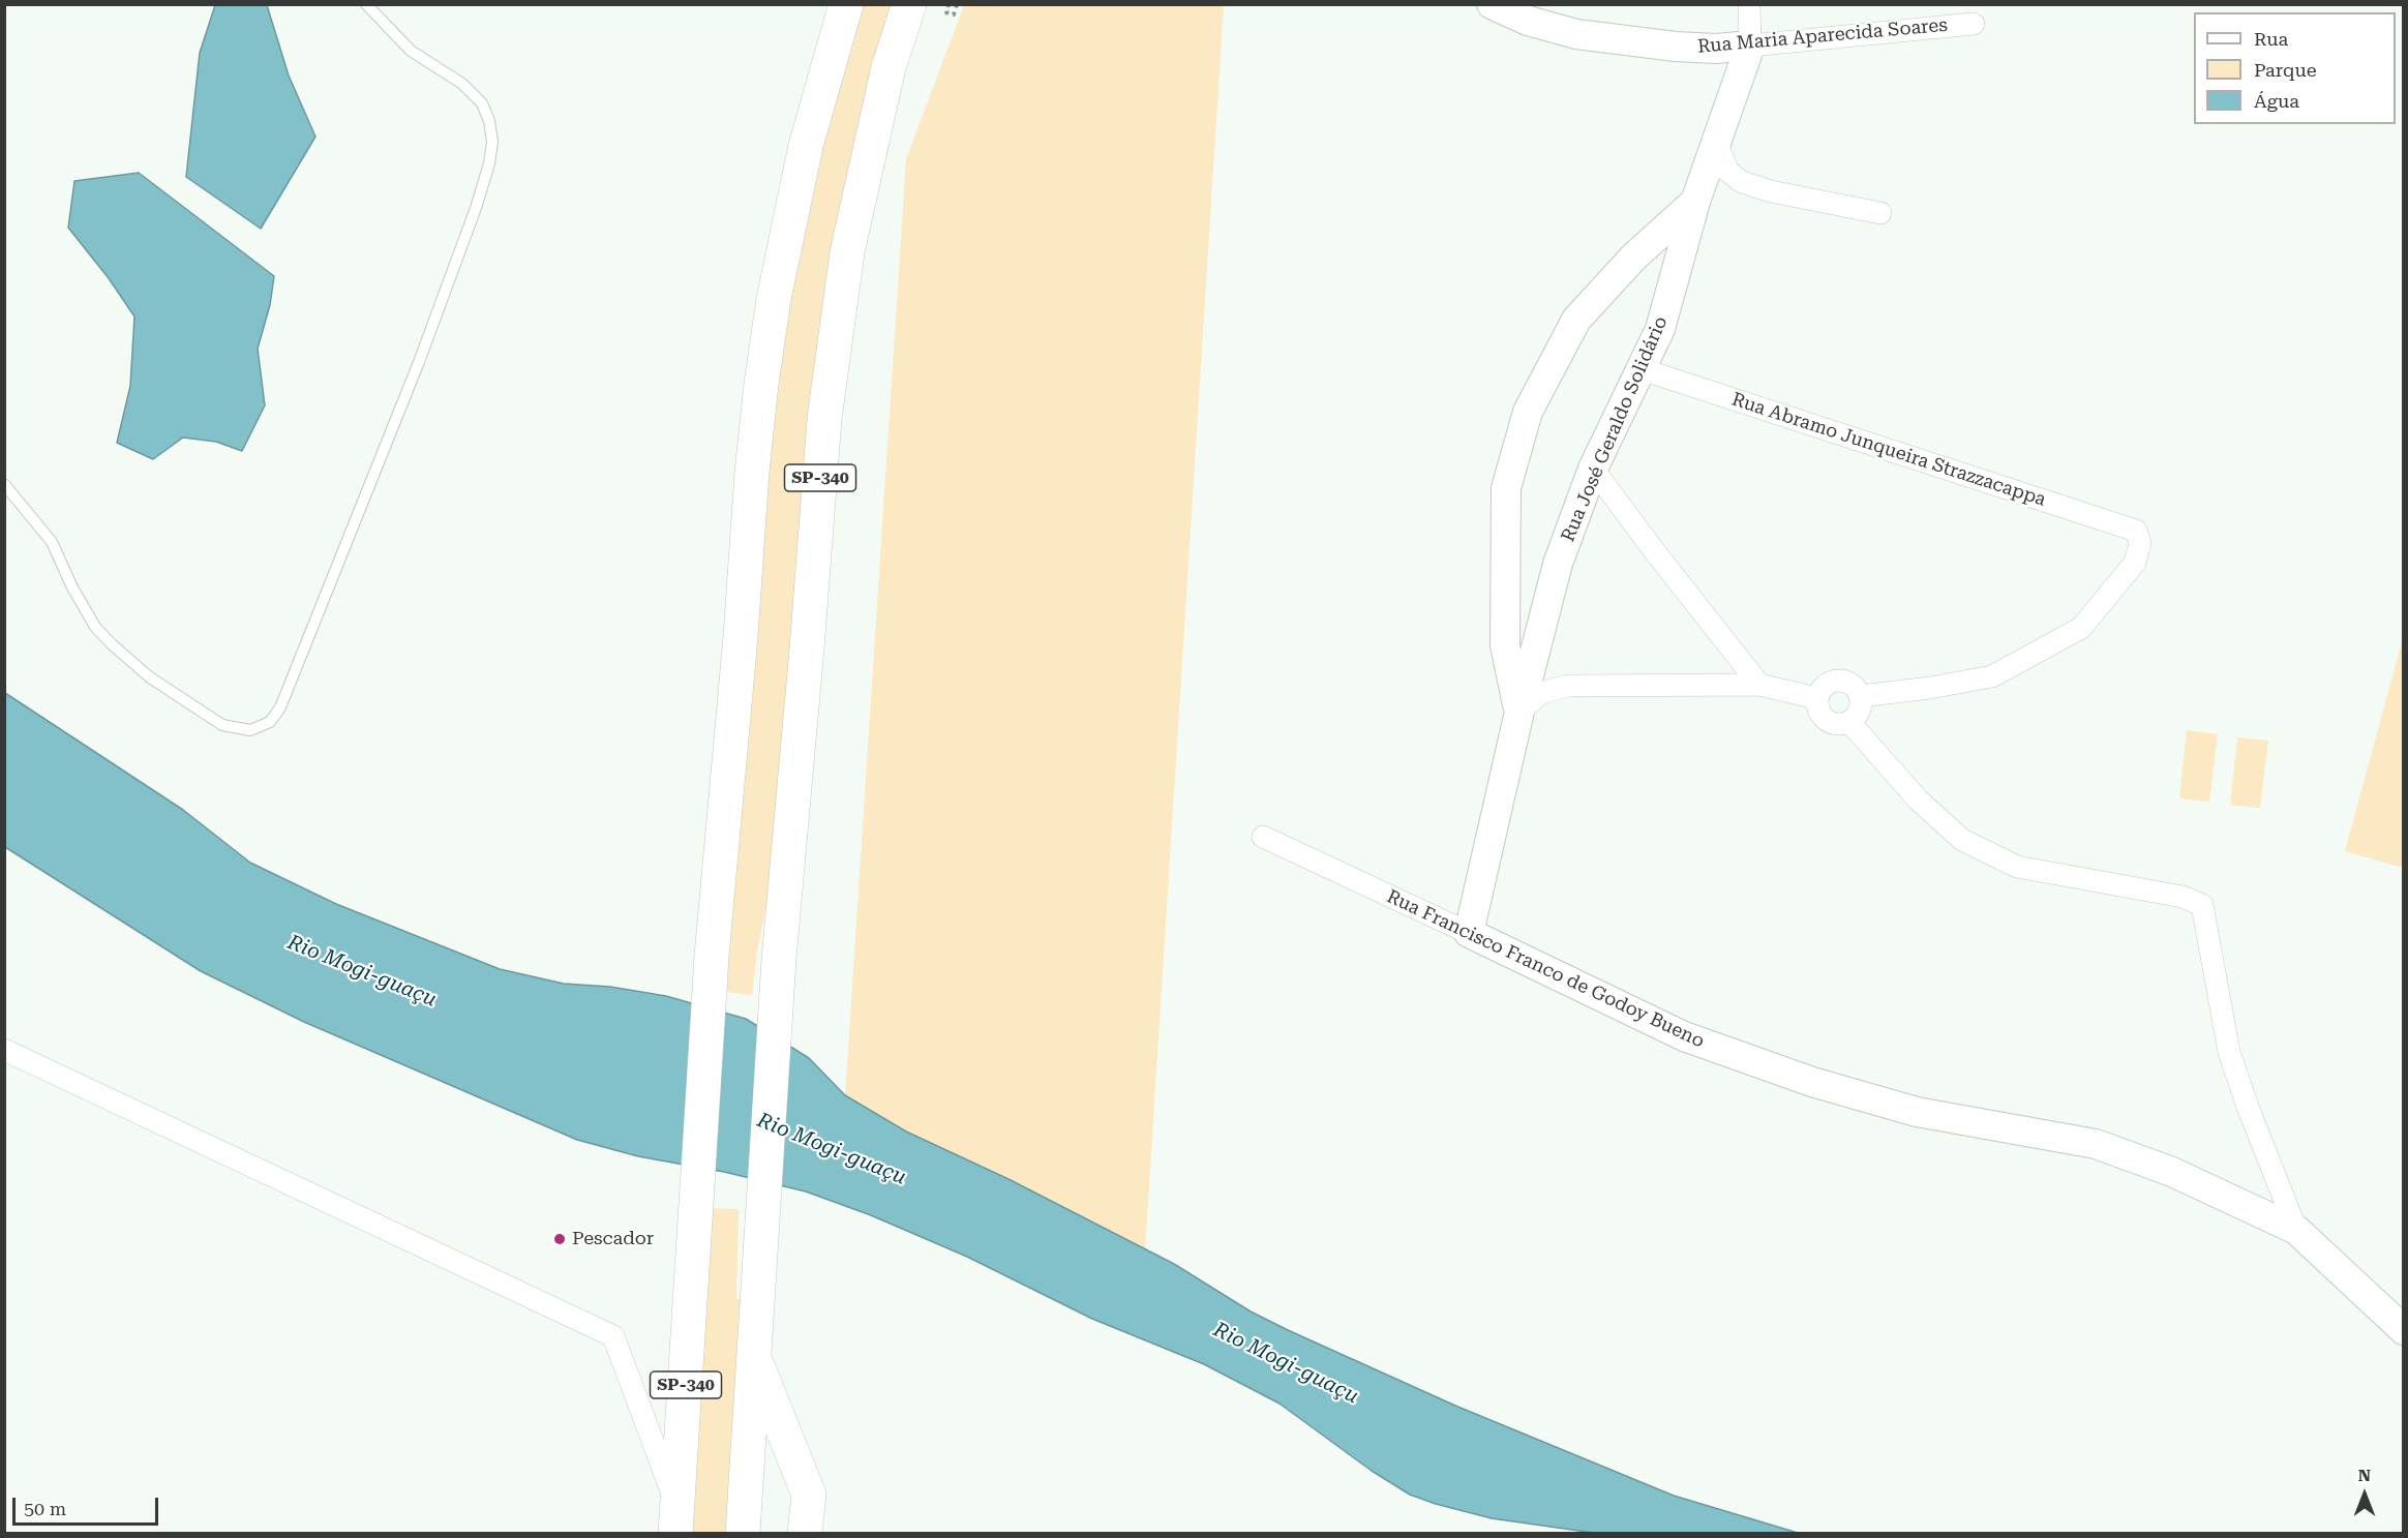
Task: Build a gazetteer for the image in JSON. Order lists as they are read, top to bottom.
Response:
{
  "streets": {
    "highway": ["SP-340"],
    "street": [
      "Rua Maria Aparecida Soares",
      "Rua José Geraldo Solidário",
      "Rua Abramo Junqueira Strazzacappa",
      "Rua Francisco Franco de Godoy Bueno"
    ]
  },
  "crossings": [
    ["Rua Maria Aparecida Soares", "Rua José Geraldo Solidário"],
    ["Rua José Geraldo Solidário", "Rua Abramo Junqueira Strazzacappa"]
  ],
  "water": ["Rio Mogi-guaçu"],
  "places": ["Pescador"],
  "legend": ["Rua", "Parque", "Água"],
  "scale_bar": "50 m",
  "north": "top"
}
